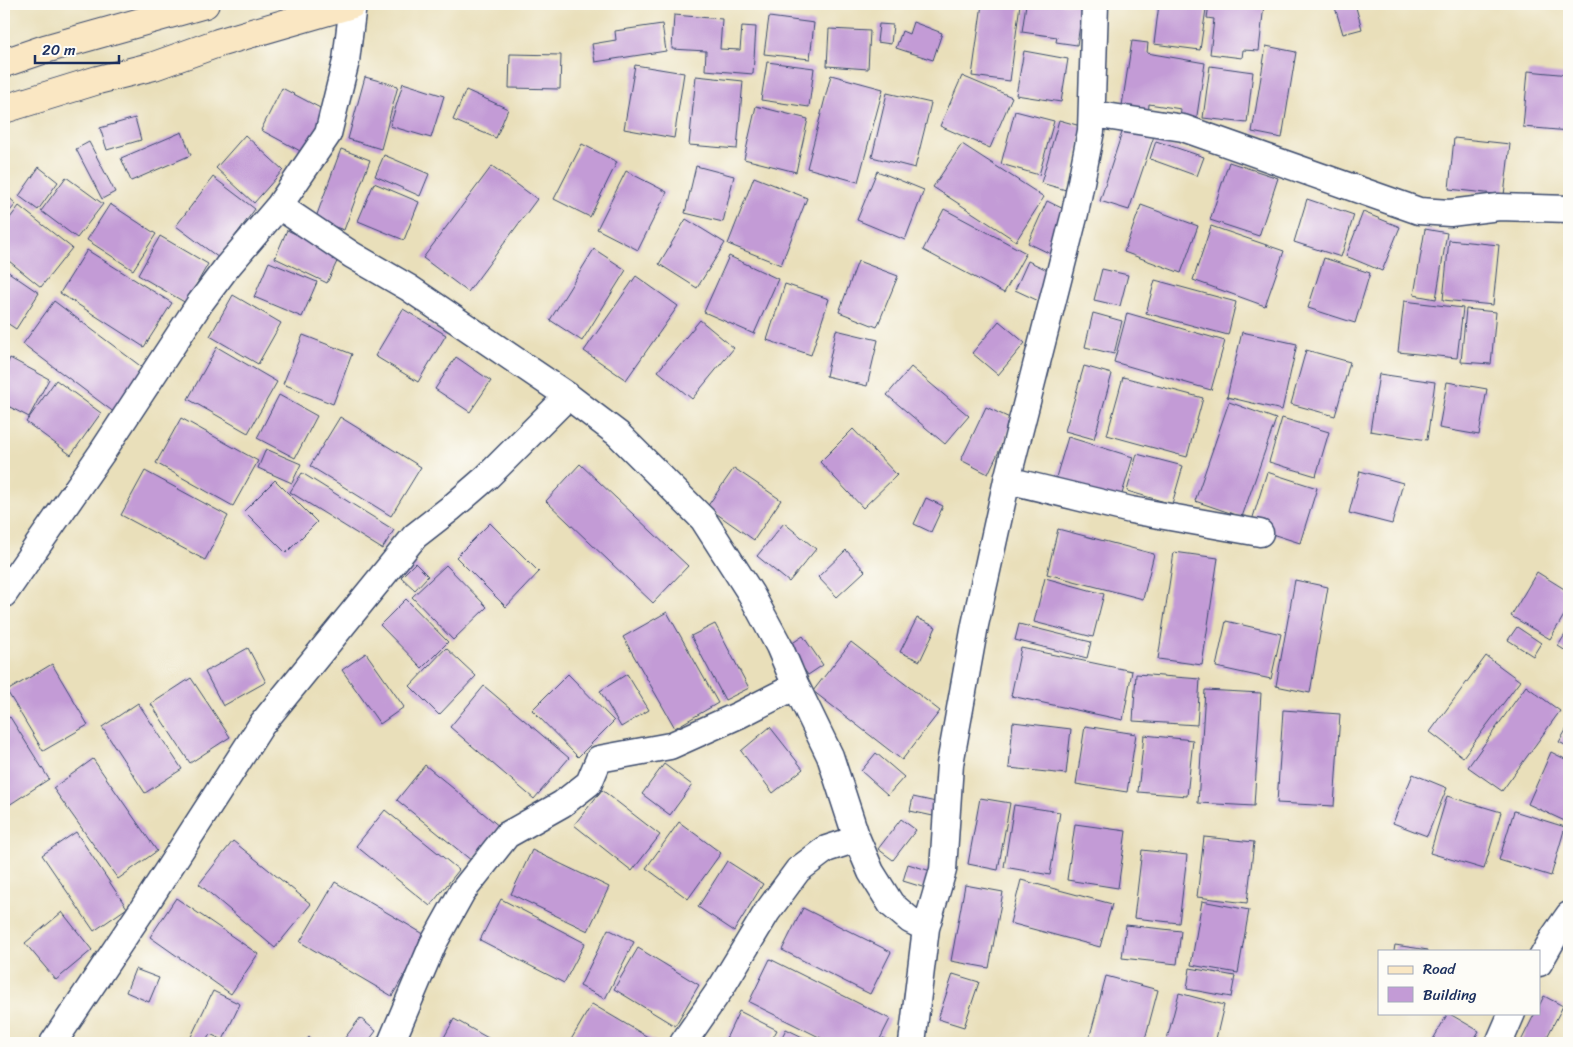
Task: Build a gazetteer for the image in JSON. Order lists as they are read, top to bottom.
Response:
{
  "legend": ["Road", "Building"],
  "scale_bar": "20 m"
}
